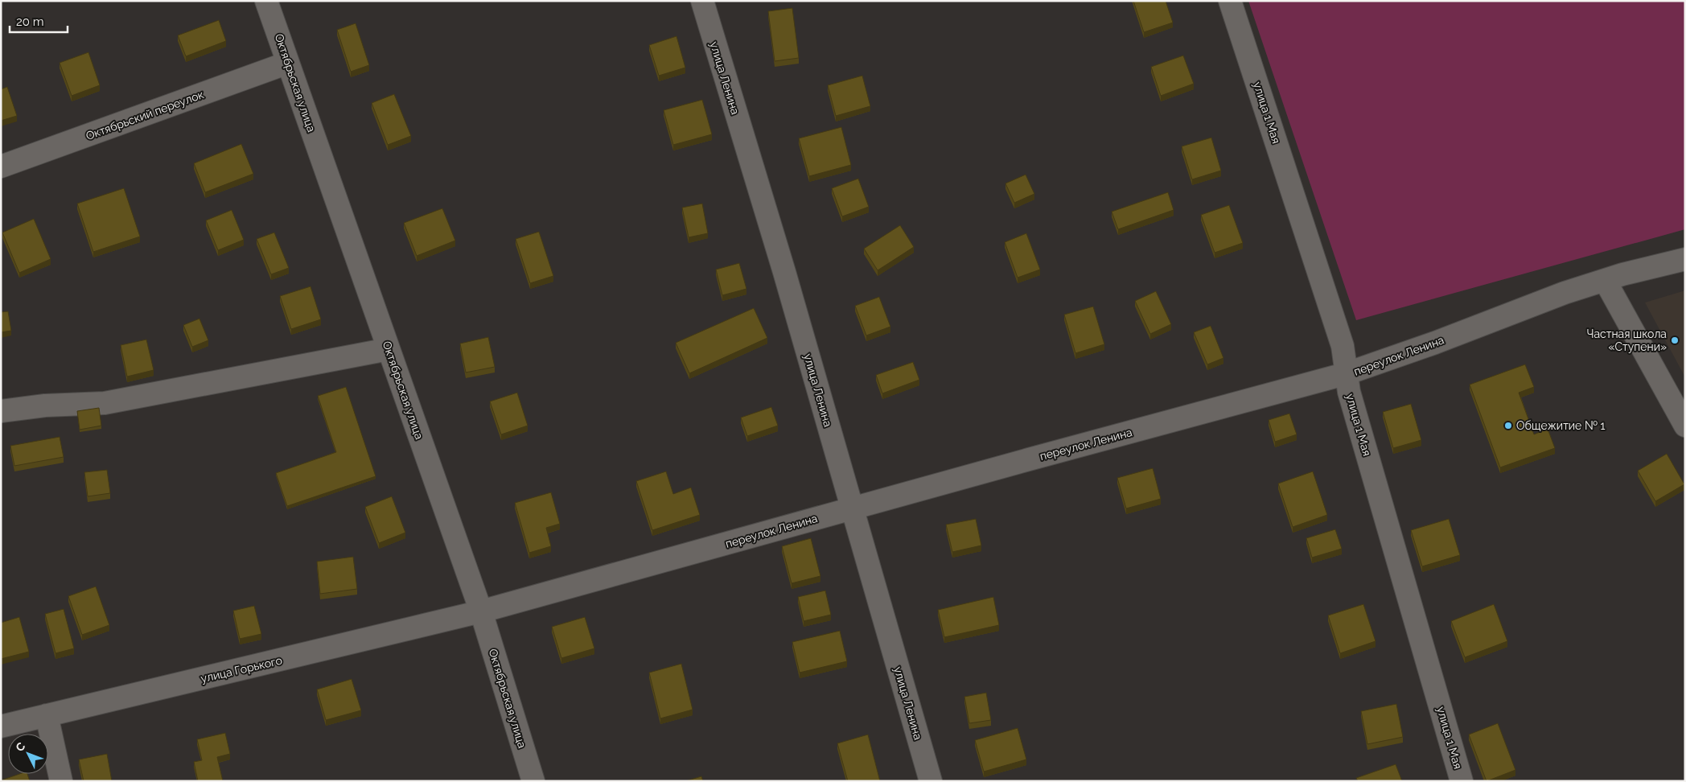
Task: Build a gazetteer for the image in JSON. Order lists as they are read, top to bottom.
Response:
{
  "streets": {
    "street": [
      "улица Ленина",
      "Октябрьская улица",
      "улица 1 Мая",
      "Октябрьский переулок",
      "переулок Ленина",
      "улица Горького"
    ]
  },
  "crossings": [
    ["улица Ленина", "переулок Ленина"],
    ["Октябрьская улица", "Октябрьский переулок"],
    ["Октябрьская улица", "переулок Ленина"],
    ["Октябрьская улица", "улица Горького"],
    ["улица 1 Мая", "переулок Ленина"],
    ["переулок Ленина", "улица Горького"]
  ],
  "places": ["Частная школа «Ступени»", "Общежитие № 1"],
  "scale_bar": "20 m",
  "north": "top left"
}
